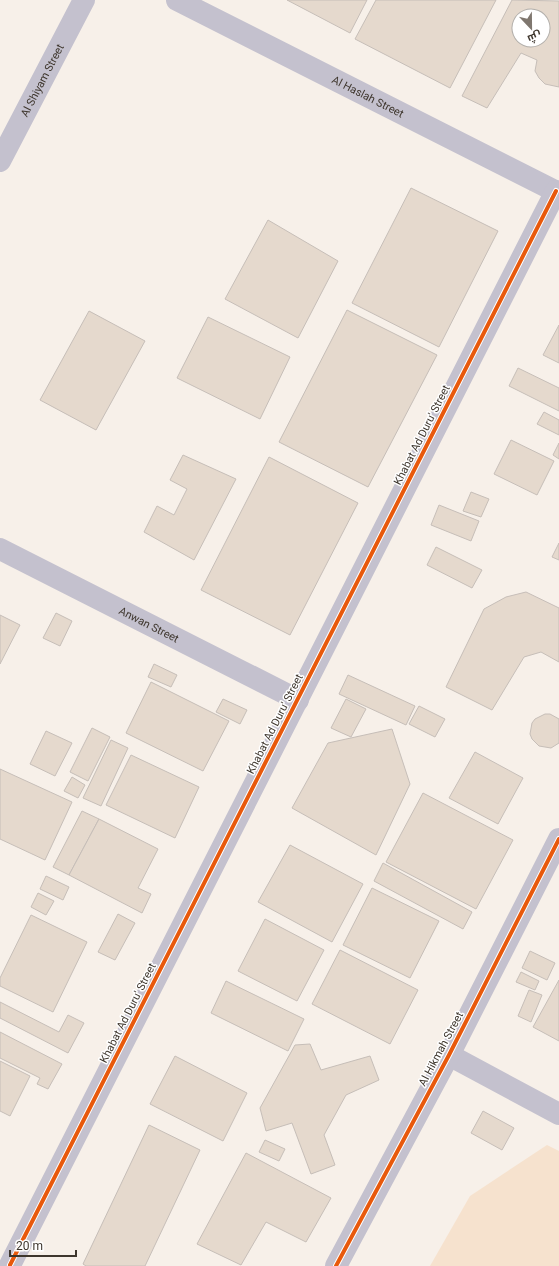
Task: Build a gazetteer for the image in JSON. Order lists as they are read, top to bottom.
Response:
{
  "streets": {
    "street": [
      "Al Shiyam Street",
      "Al Haslah Street",
      "Khabat Ad Duru' Street",
      "Anwan Street",
      "Al Hikmah Street"
    ]
  },
  "crossings": [
    ["Al Haslah Street", "Khabat Ad Duru' Street"],
    ["Khabat Ad Duru' Street", "Anwan Street"]
  ],
  "scale_bar": "20 m",
  "north": "bottom"
}
